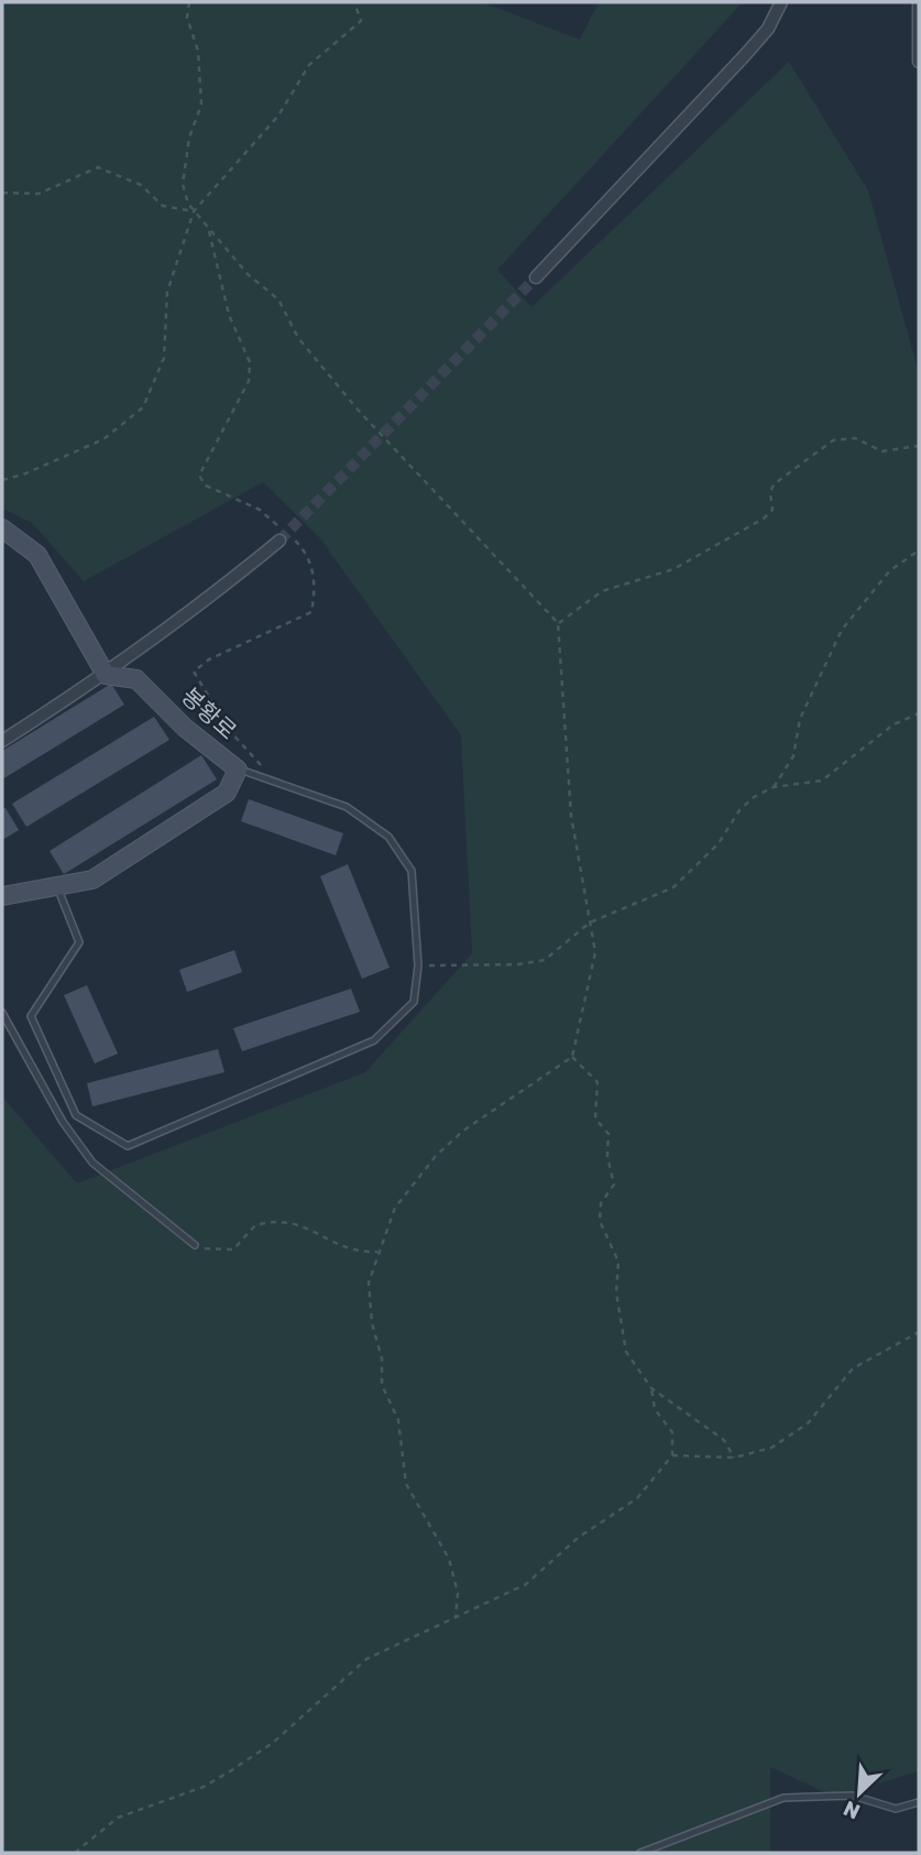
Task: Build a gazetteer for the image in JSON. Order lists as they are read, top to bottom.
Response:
{
  "streets": {
    "street": ["봉황로"]
  },
  "north": "bottom left"
}
